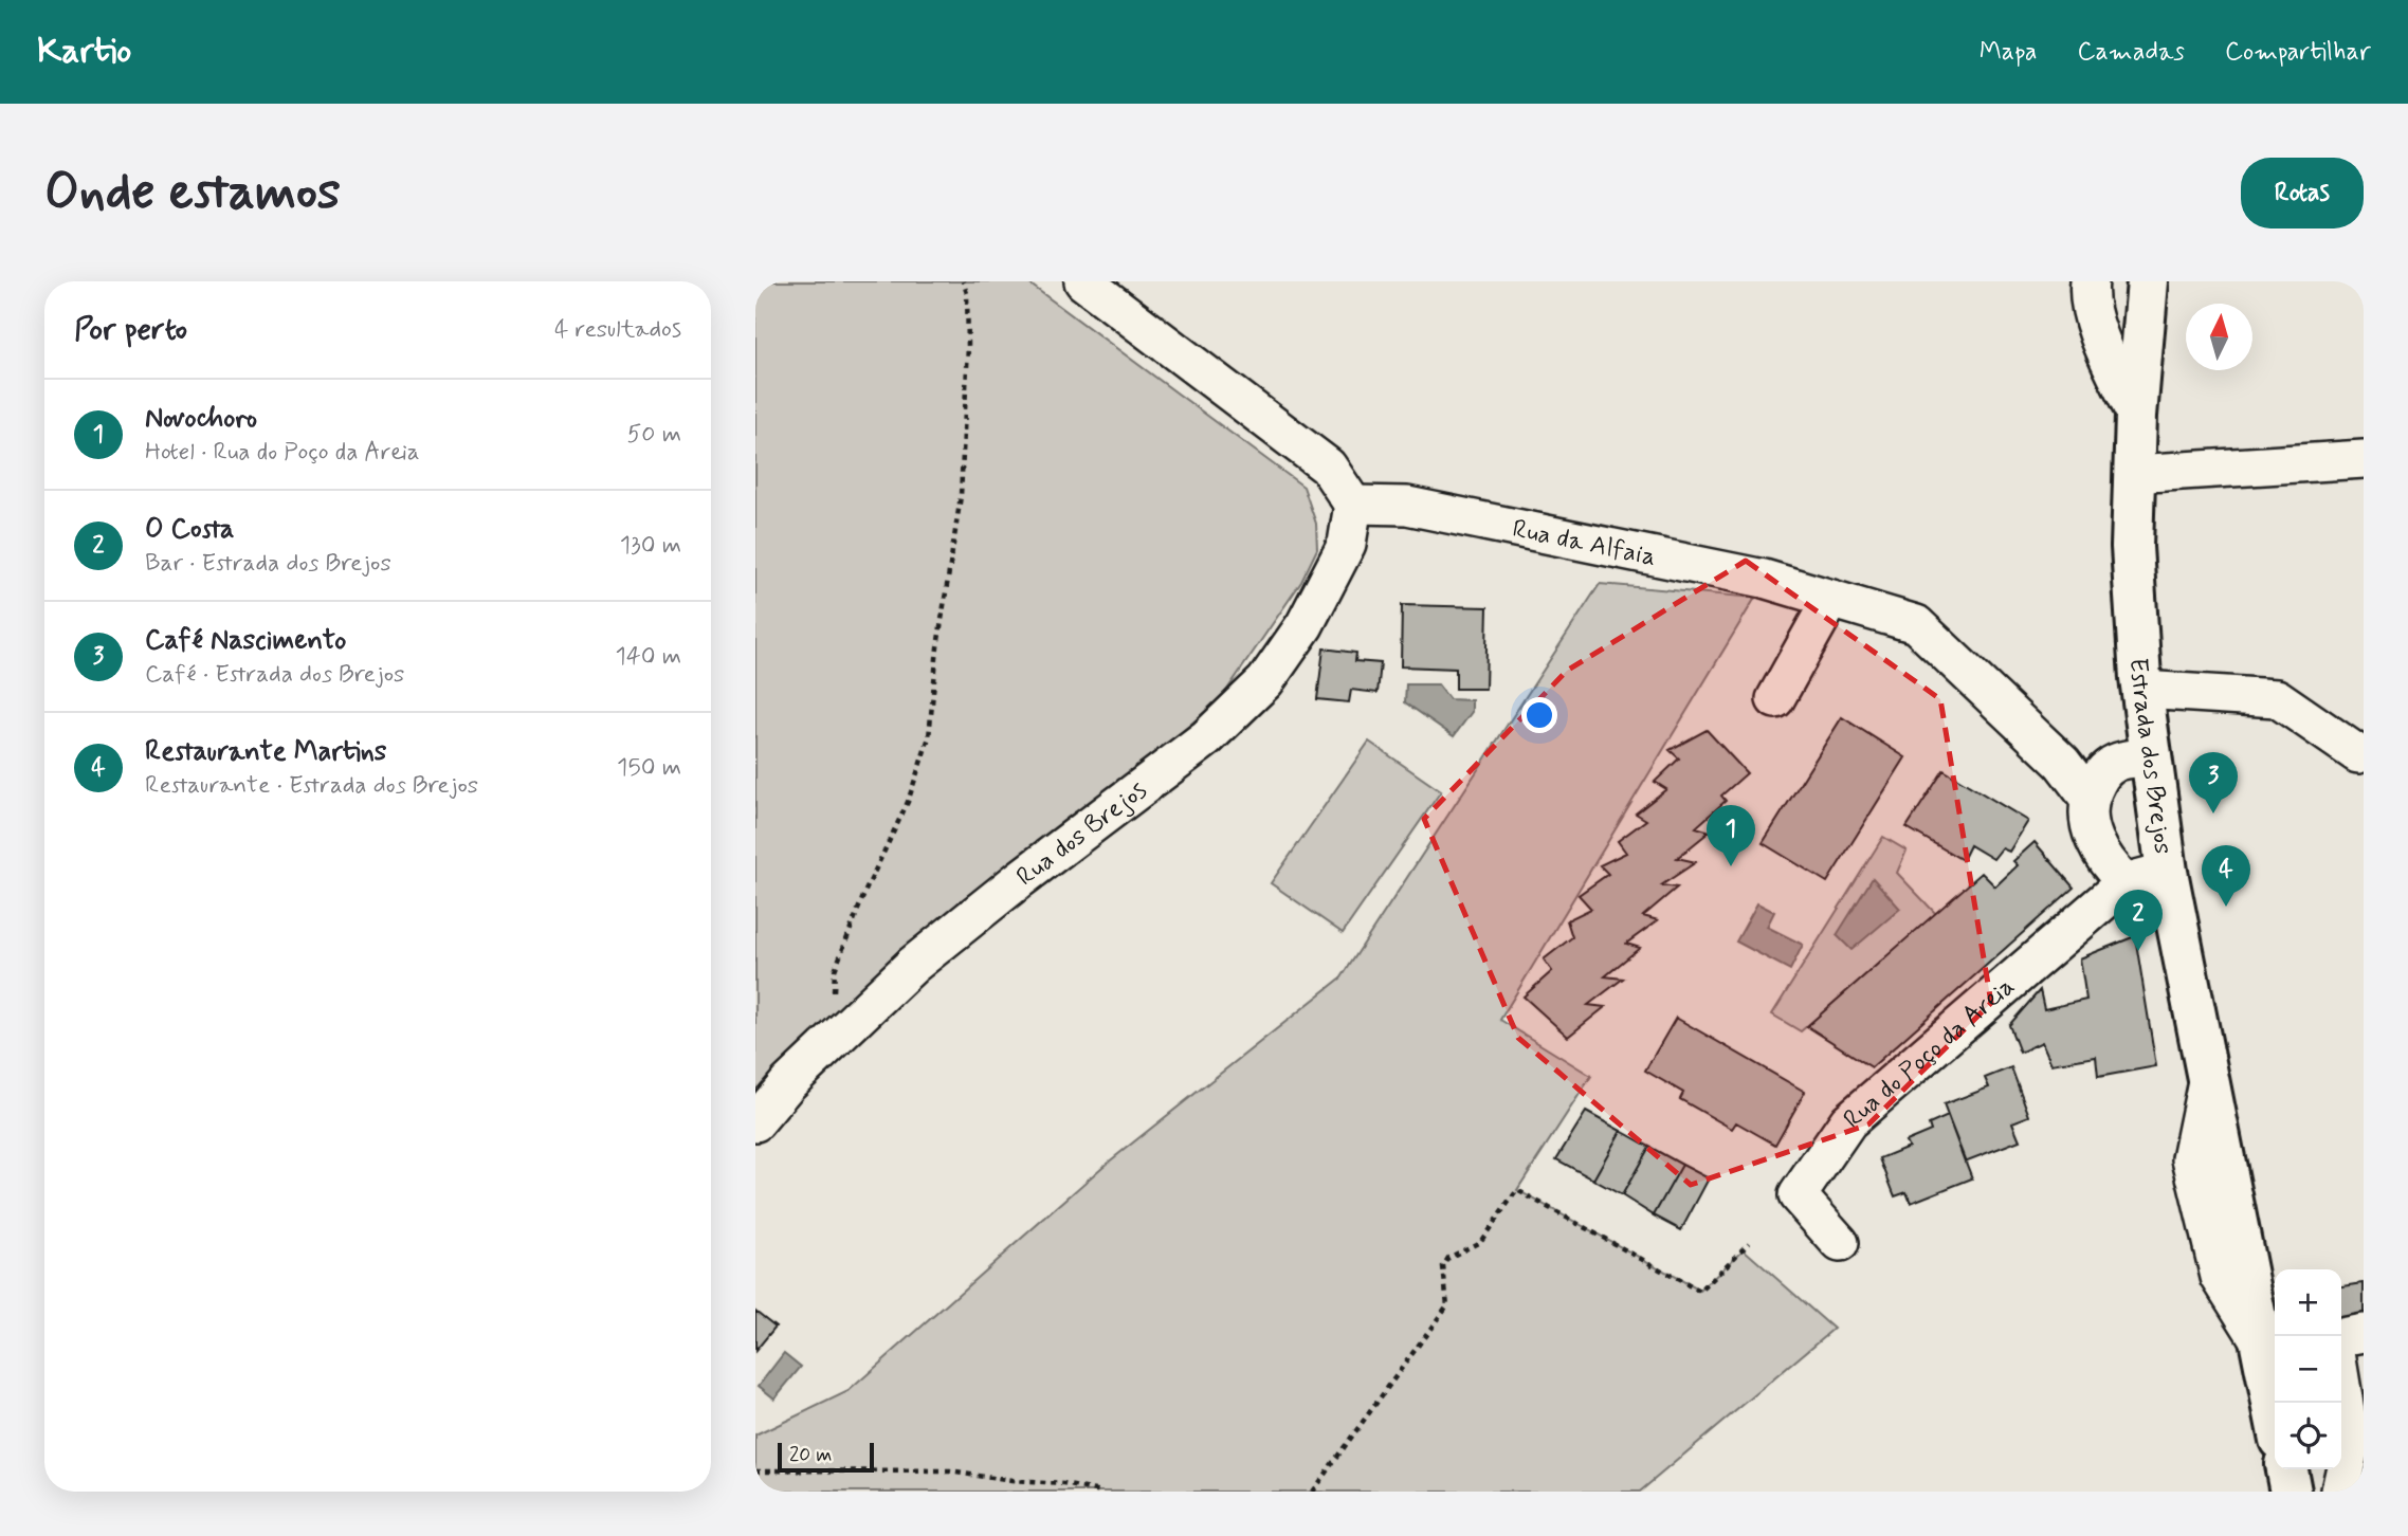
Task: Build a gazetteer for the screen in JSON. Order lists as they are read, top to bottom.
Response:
{
  "streets": {
    "main road": ["Estrada dos Brejos"],
    "street": ["Rua da Alfaia", "Rua dos Brejos", "Rua do Poço da Areia"]
  },
  "crossings": [
    ["Rua da Alfaia", "Rua dos Brejos"]
  ],
  "scale_bar": "20 m",
  "north": "top",
  "page": {
    "header": "Kartio",
    "nav": ["Mapa", "Camadas", "Compartilhar"],
    "buttons": "Rotas",
    "title": "Onde estamos",
    "heading": ["Por perto", "4 resultados"],
    "list": [
      {
        "mark": "1",
        "name": "Novochoro",
        "note": "Hotel · Rua do Poço da Areia",
        "value": "50 m"
      },
      {
        "mark": "2",
        "name": "O Costa",
        "note": "Bar · Estrada dos Brejos",
        "value": "130 m"
      },
      {
        "mark": "3",
        "name": "Café Nascimento",
        "note": "Café · Estrada dos Brejos",
        "value": "140 m"
      },
      {
        "mark": "4",
        "name": "Restaurante Martins",
        "note": "Restaurante · Estrada dos Brejos",
        "value": "150 m"
      }
    ],
    "pins": [
      "3",
      "1",
      "4",
      "2"
    ],
    "map_buttons": ["+", "−"],
    "scale": "20 m"
  }
}
